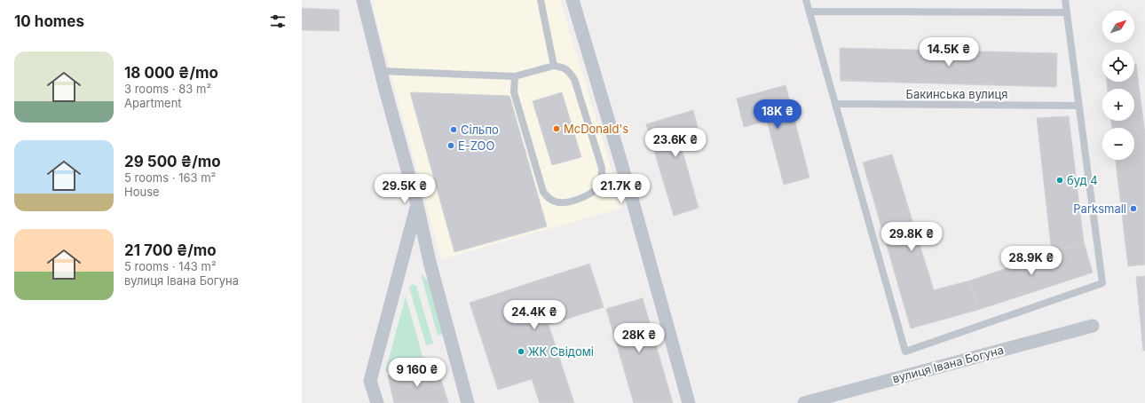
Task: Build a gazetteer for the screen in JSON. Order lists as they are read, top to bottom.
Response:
{
  "streets": {
    "street": ["вулиця Івана Богуна"],
    "lane": ["Бакинська вулиця"]
  },
  "places": [
    "McDonald's",
    "Сільпо",
    "E-ZOO",
    "буд 4",
    "Parksmall",
    "ЖК Свідомі"
  ],
  "north": "top right",
  "page": {
    "heading": "10 homes",
    "map_buttons": ["+", "−"],
    "price": [
      "14.5K ₴",
      "18K ₴",
      "23.6K ₴",
      "29.5K ₴",
      "21.7K ₴",
      "29.8K ₴",
      "28.9K ₴",
      "24.4K ₴",
      "28K ₴",
      "9 160 ₴"
    ],
    "list": [
      {
        "name": "18 000 ₴/mo",
        "note": "3 rooms · 83 m² · Apartment"
      },
      {
        "name": "29 500 ₴/mo",
        "note": "5 rooms · 163 m² · House"
      },
      {
        "name": "21 700 ₴/mo",
        "note": "5 rooms · 143 m² · вулиця Івана Богуна"
      }
    ]
  }
}
